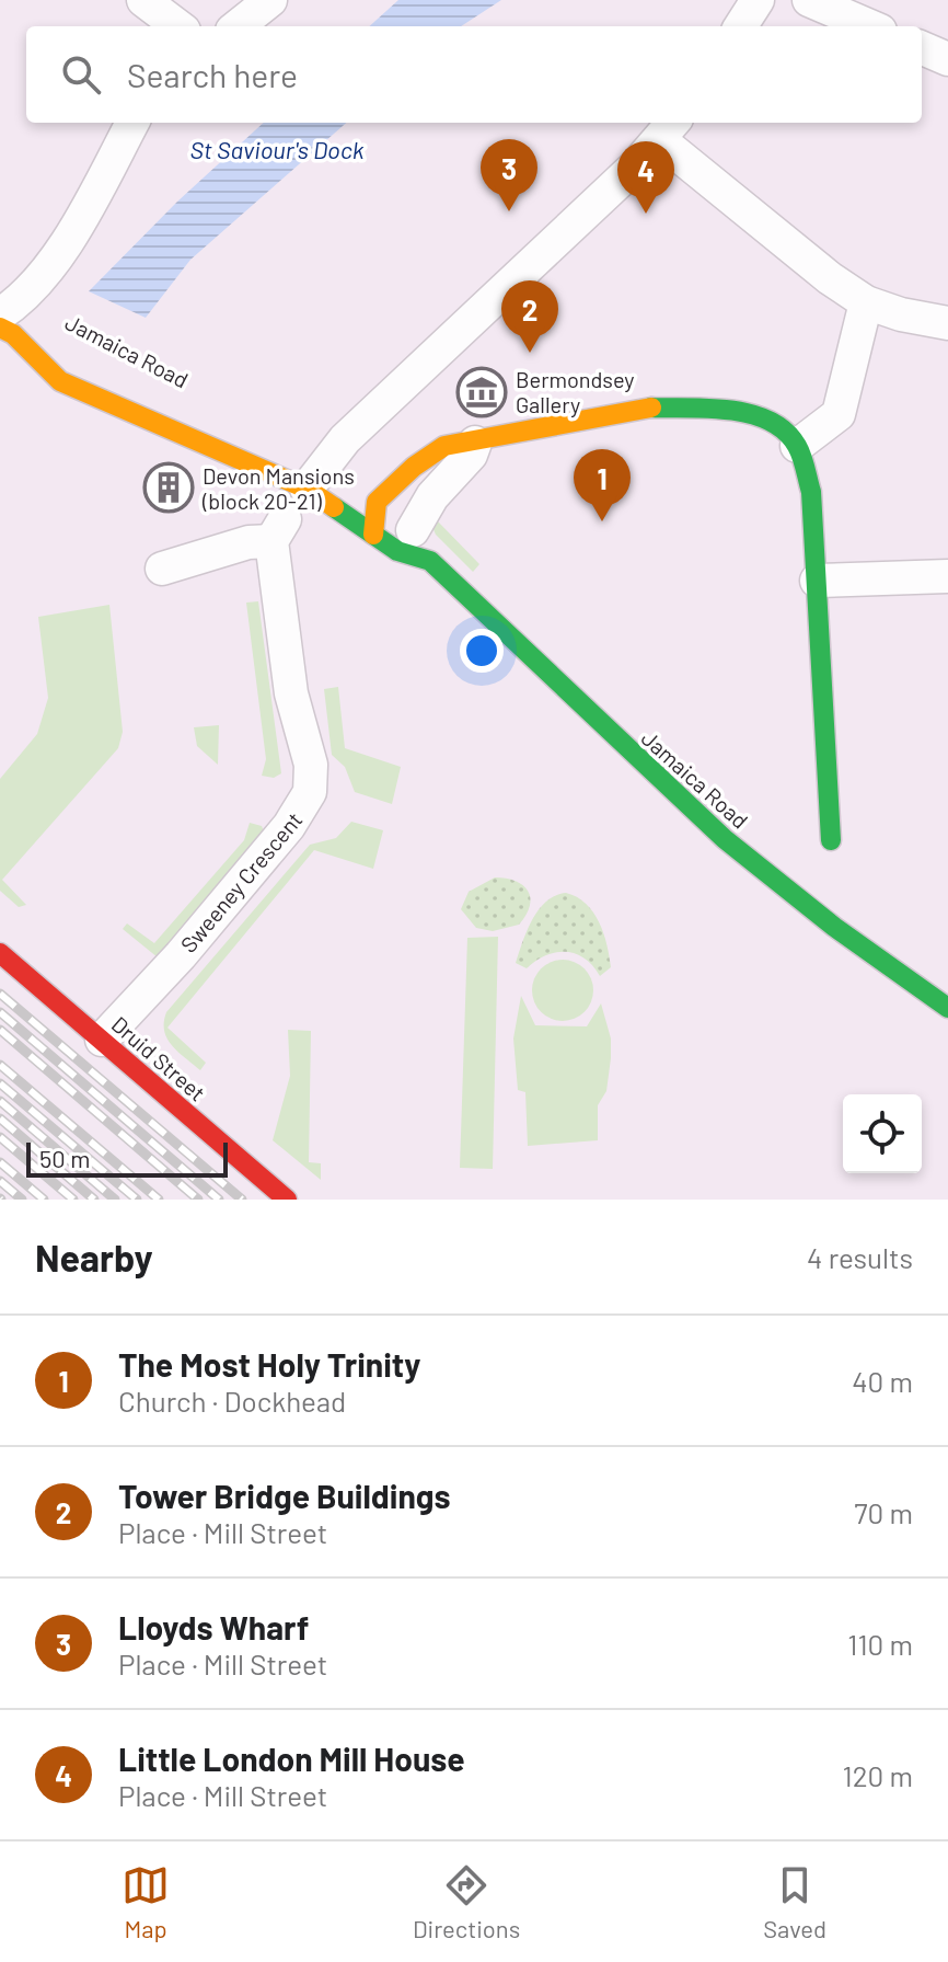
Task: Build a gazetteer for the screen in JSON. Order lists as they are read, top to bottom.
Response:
{
  "streets": {
    "main road": ["Jamaica Road", "Druid Street"],
    "street": ["Sweeney Crescent"]
  },
  "crossings": [
    ["Sweeney Crescent", "Druid Street"]
  ],
  "water": ["St Saviour's Dock"],
  "places": {
    "museum": ["Bermondsey Gallery"],
    "building": ["Devon Mansions (block 20-21)"]
  },
  "scale_bar": "50 m",
  "page": {
    "search": "Search here",
    "pins": [
      "3",
      "4",
      "2",
      "1"
    ],
    "scale": "50 m",
    "heading": ["Nearby", "4 results"],
    "list": [
      {
        "mark": "1",
        "name": "The Most Holy Trinity",
        "note": "Church · Dockhead",
        "value": "40 m"
      },
      {
        "mark": "2",
        "name": "Tower Bridge Buildings",
        "note": "Place · Mill Street",
        "value": "70 m"
      },
      {
        "mark": "3",
        "name": "Lloyds Wharf",
        "note": "Place · Mill Street",
        "value": "110 m"
      },
      {
        "mark": "4",
        "name": "Little London Mill House",
        "note": "Place · Mill Street",
        "value": "120 m"
      }
    ],
    "nav": ["Map", "Directions", "Saved"]
  }
}
